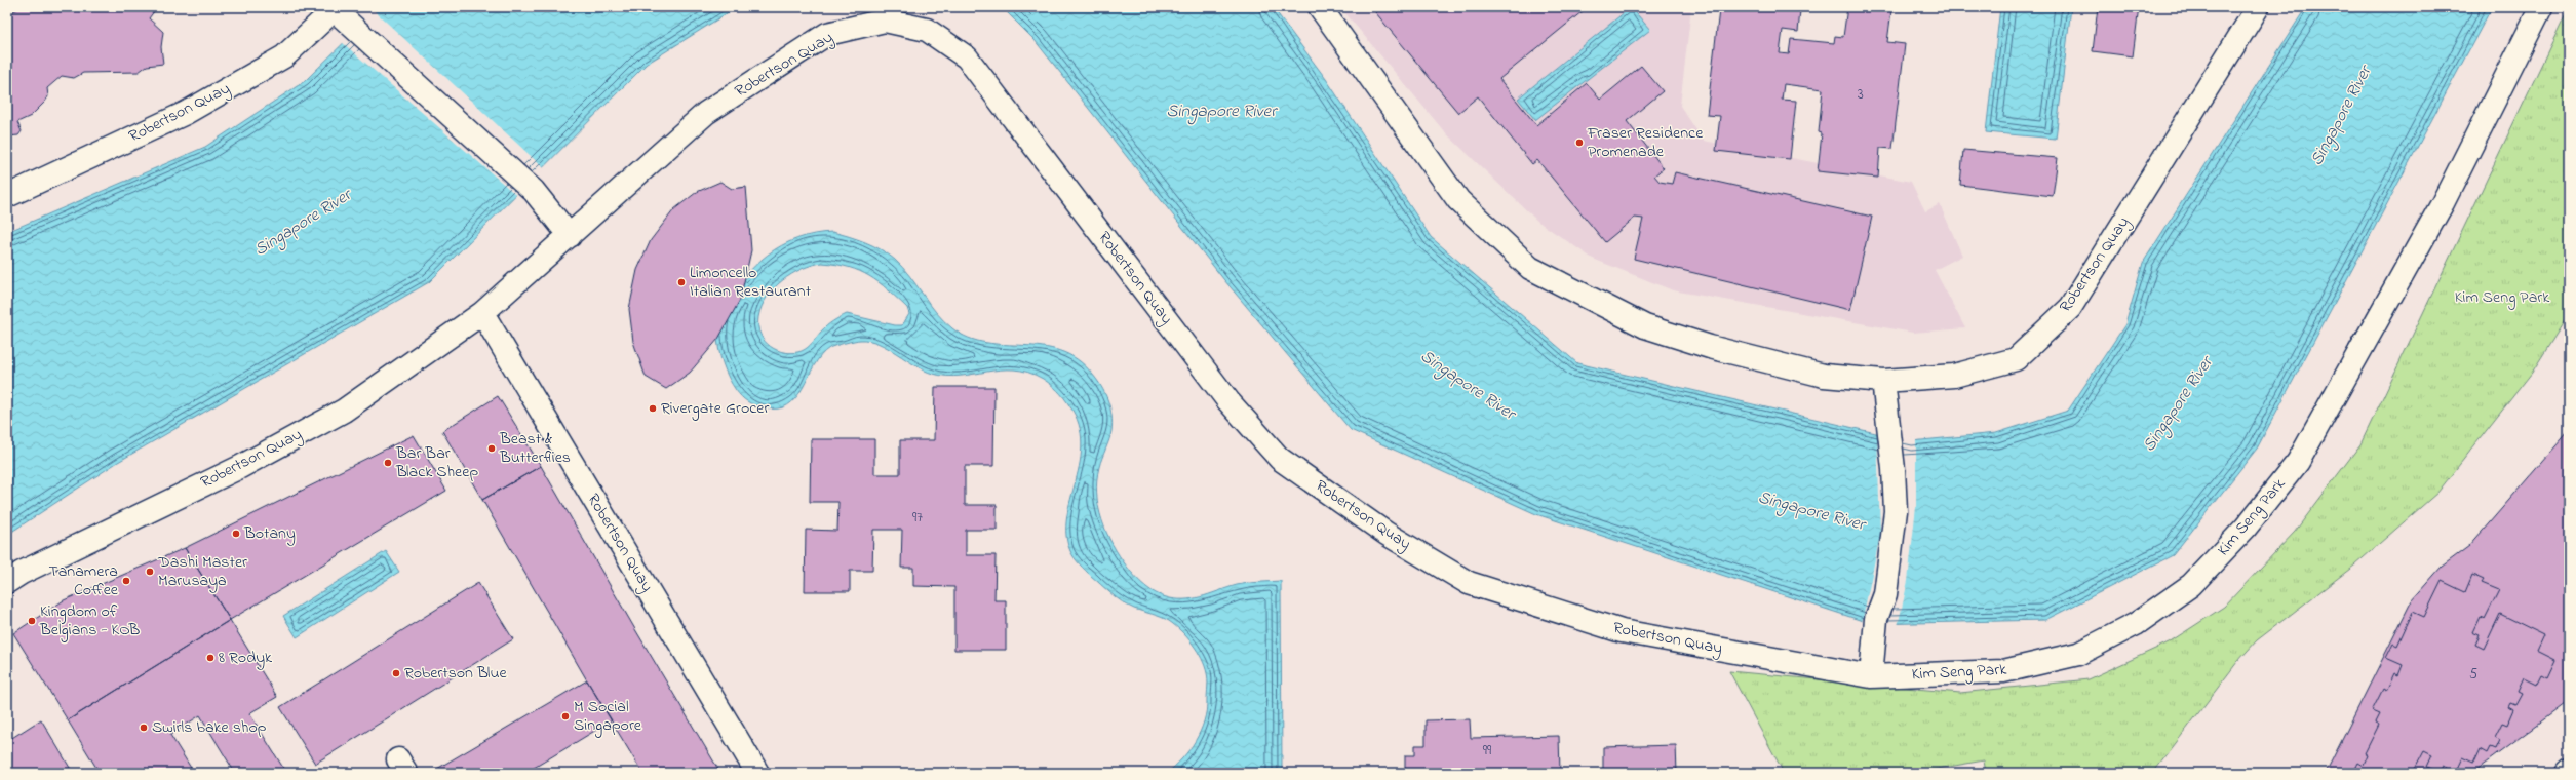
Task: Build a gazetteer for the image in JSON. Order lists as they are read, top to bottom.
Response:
{
  "streets": {
    "street": ["Robertson Quay", "Kim Seng Park"]
  },
  "crossings": [
    ["Robertson Quay", "Kim Seng Park"]
  ],
  "water": ["Singapore River"],
  "parks": ["Kim Seng Park"],
  "places": [
    "Fraser Residence Promenade",
    "Limoncello Italian Restaurant",
    "Rivergate Grocer",
    "Beast & Butterflies",
    "Bar Bar Black Sheep",
    "Botany",
    "Dashi Master Marusaya",
    "Tanamera Coffee",
    "Kingdom of Belgians - KOB",
    "8 Rodyk",
    "Robertson Blue",
    "M Social Singapore",
    "Swirls bake shop"
  ],
  "house_numbers": [
    "3",
    "97",
    "5",
    "99"
  ]
}
